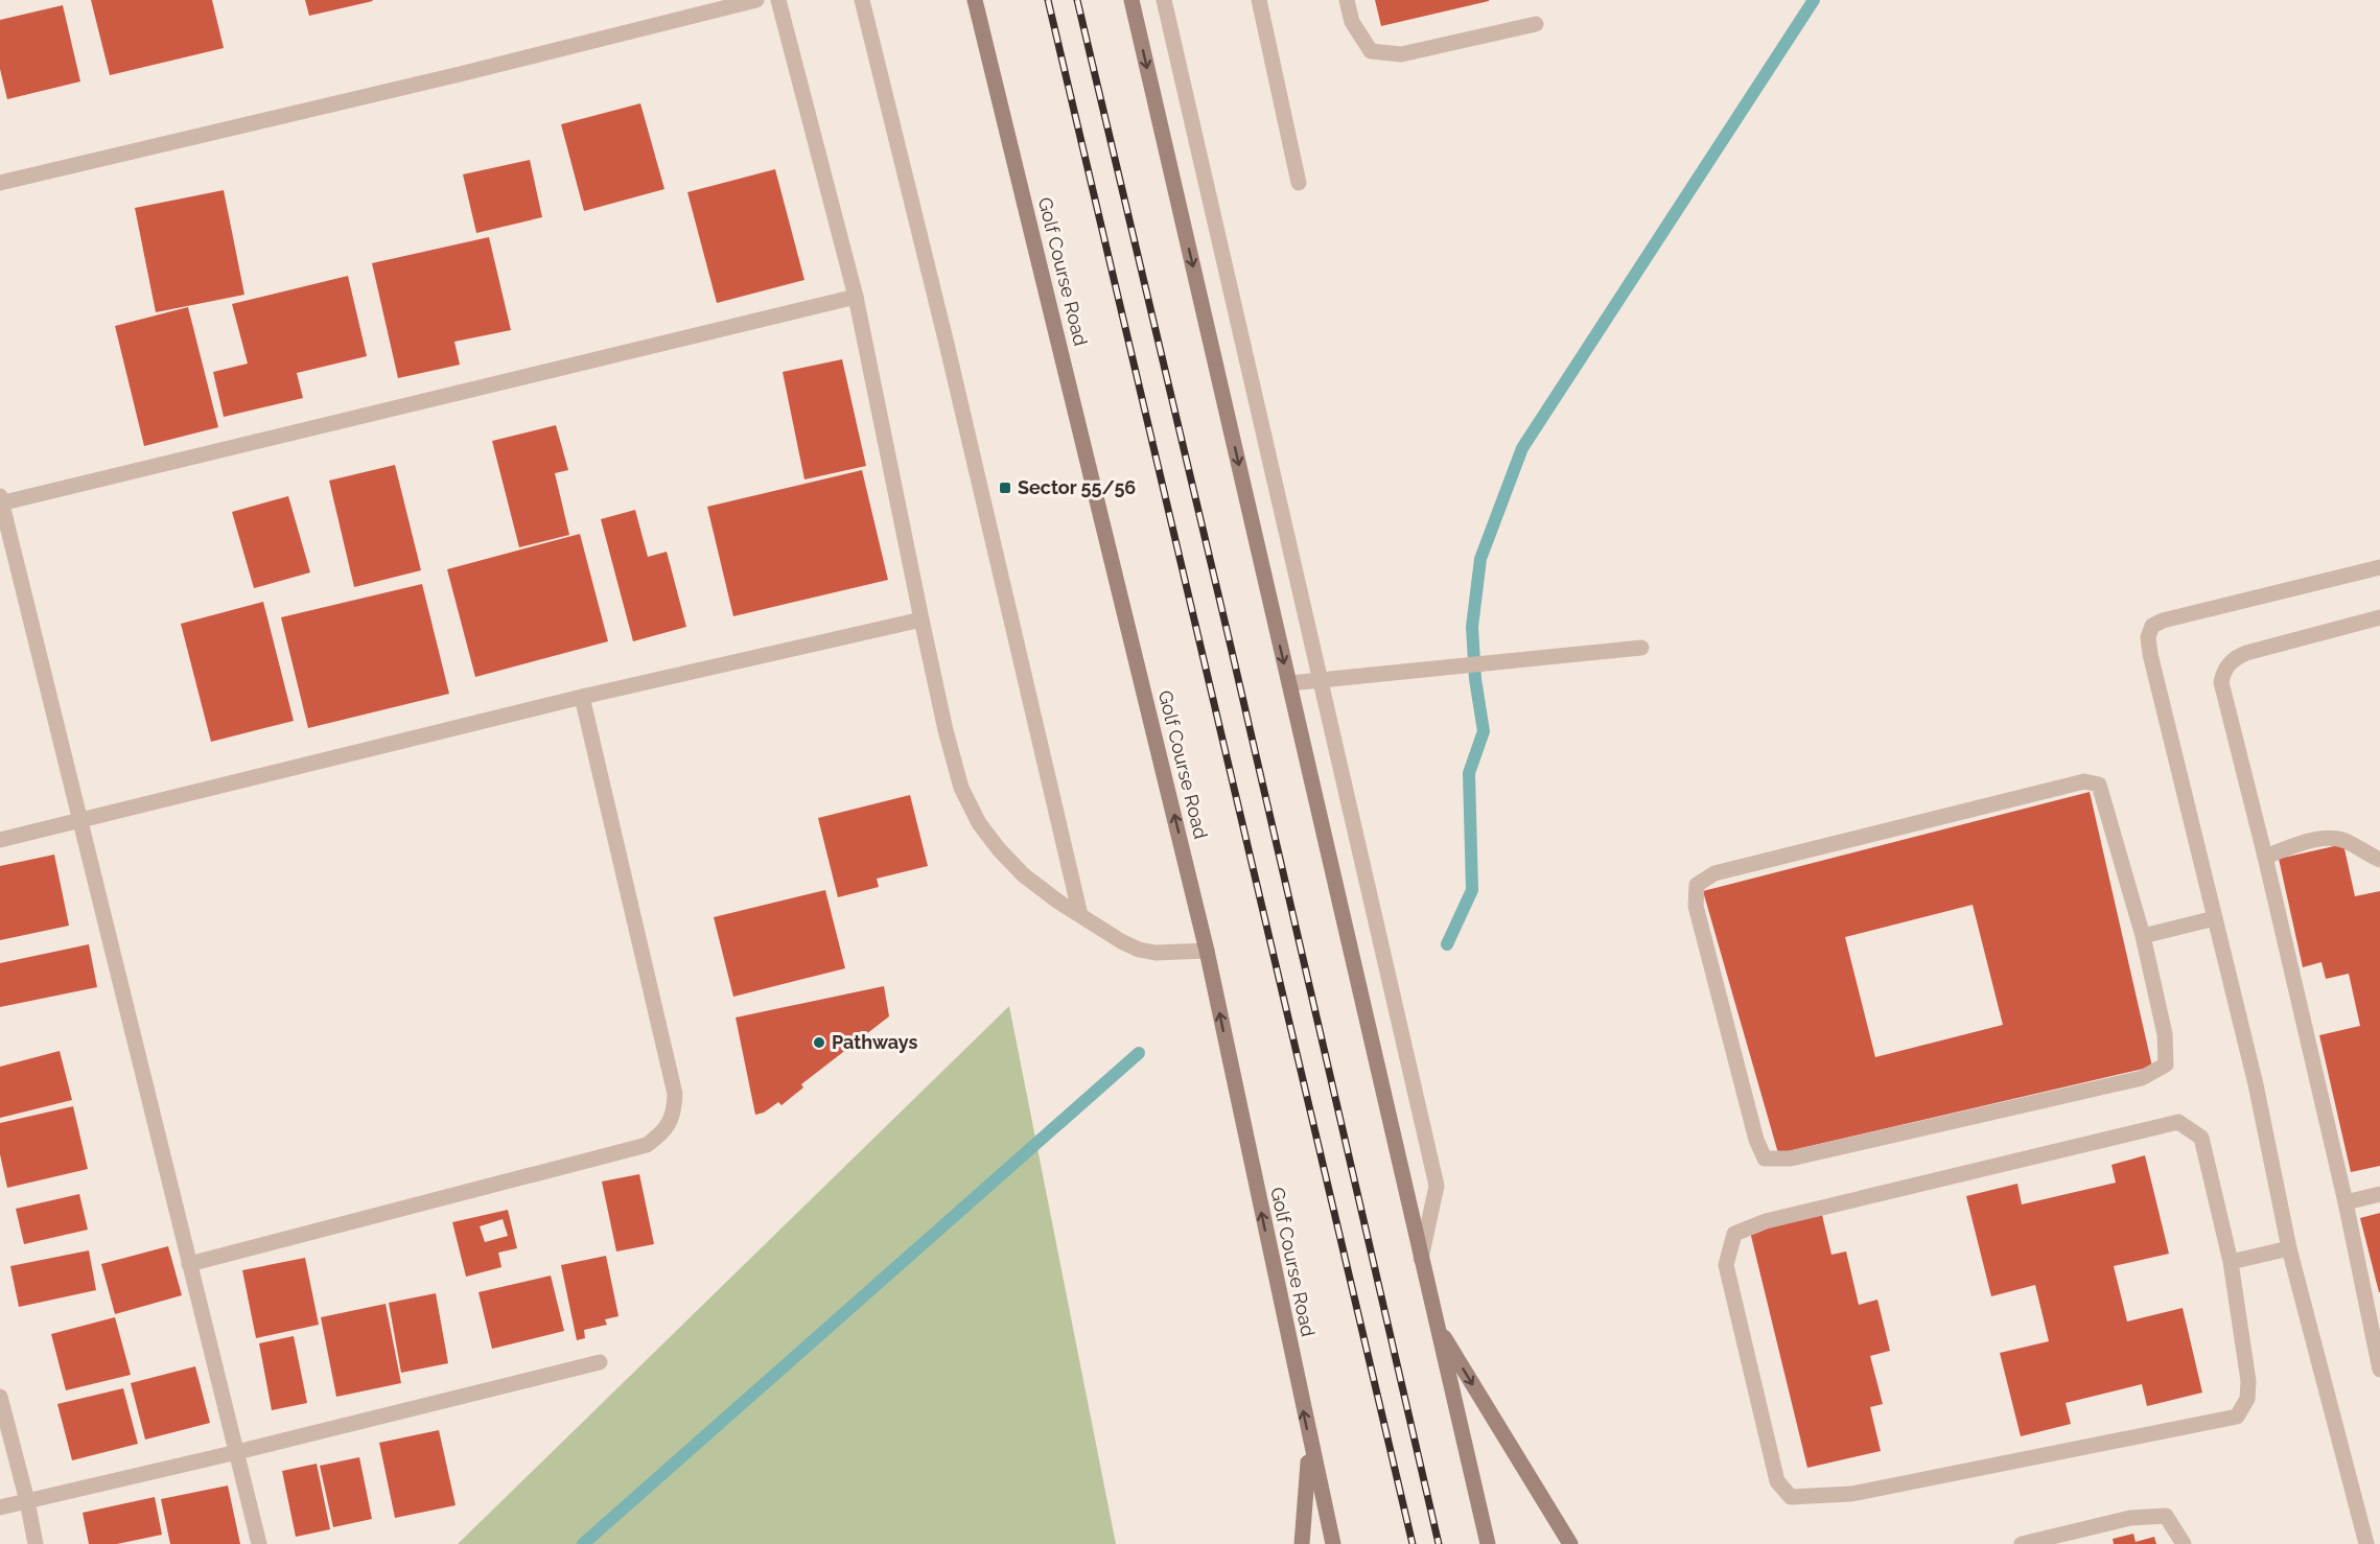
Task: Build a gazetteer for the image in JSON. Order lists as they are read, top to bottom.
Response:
{
  "streets": {
    "main road": ["Golf Course Road"]
  },
  "one_way": ["Golf Course Road"],
  "places": {
    "transit": ["Sector 55/56"],
    "other": ["Pathways"]
  }
}
